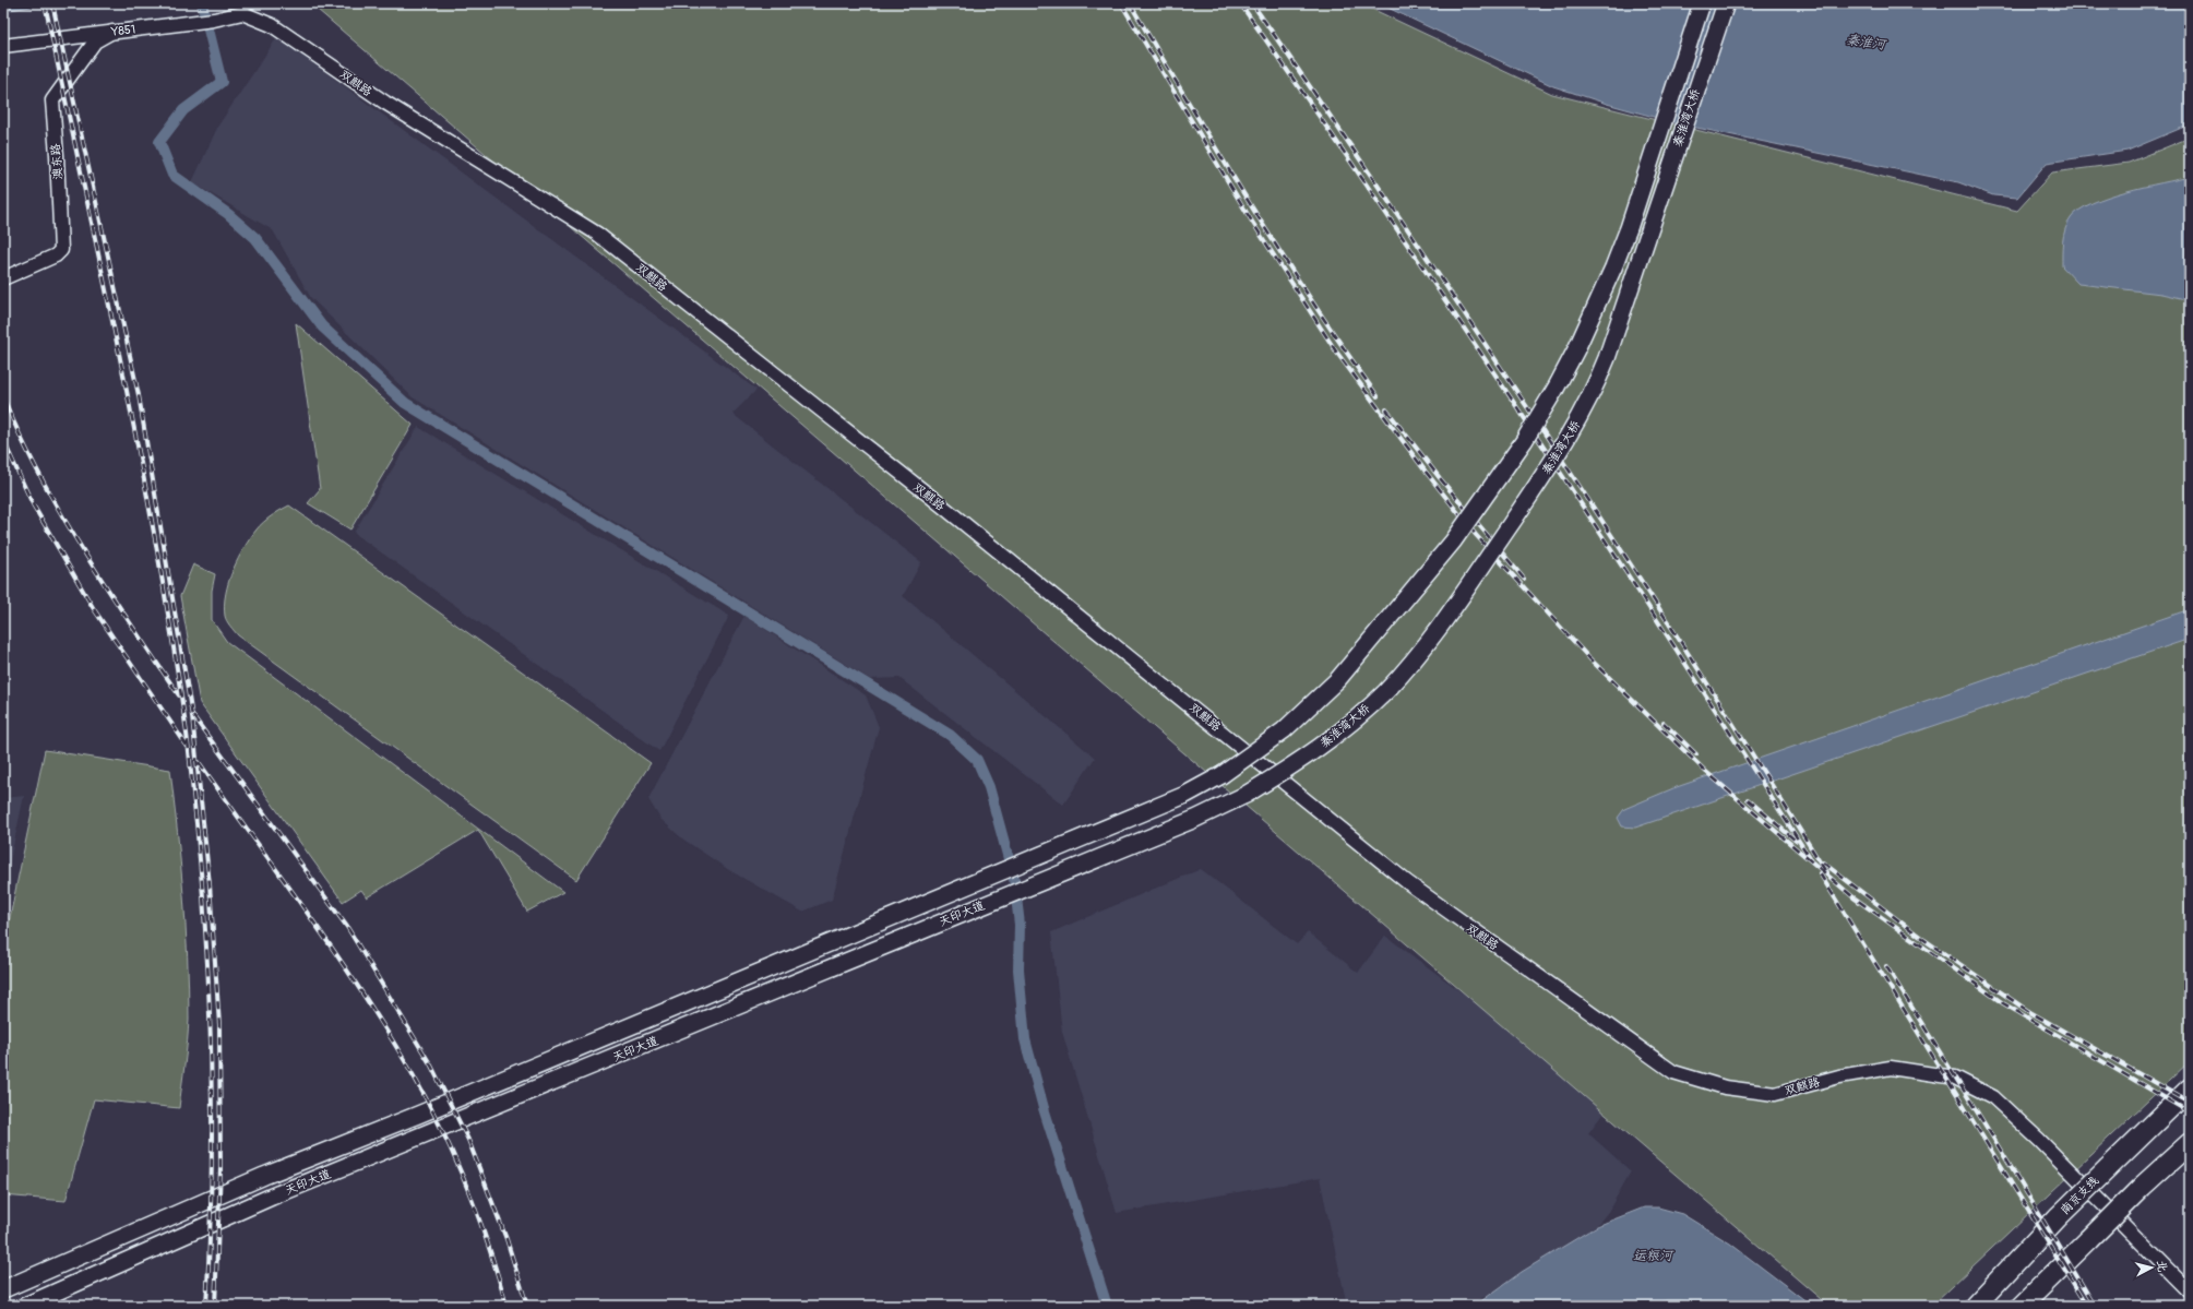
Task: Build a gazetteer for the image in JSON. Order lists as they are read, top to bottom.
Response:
{
  "streets": {
    "highway": ["南京支线"],
    "main road": ["秦淮湾大桥", "天印大道"],
    "street": ["Y851", "双麒路", "澳东路"]
  },
  "crossings": [
    ["Y851", "双麒路"],
    ["Y851", "澳东路"],
    ["秦淮湾大桥", "天印大道"]
  ],
  "water": ["秦淮河", "运粮河"],
  "north": "right"
}
